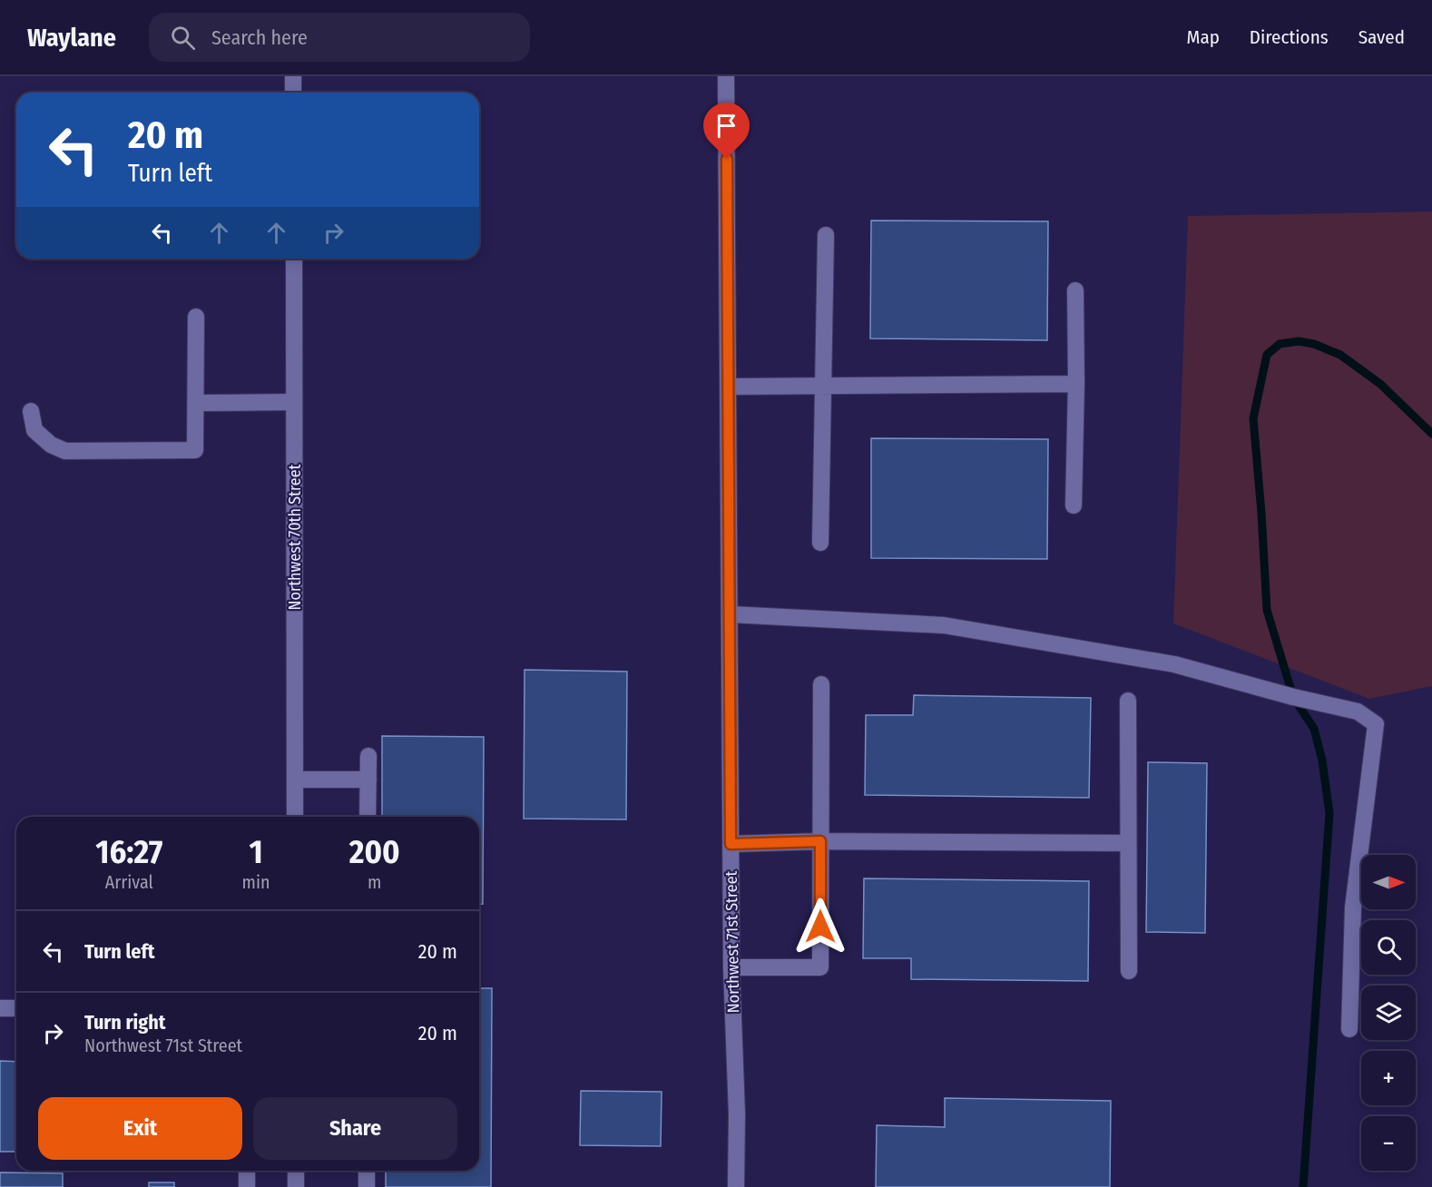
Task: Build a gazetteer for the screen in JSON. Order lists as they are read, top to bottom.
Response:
{
  "streets": {
    "street": ["Northwest 70th Street", "Northwest 71st Street"]
  },
  "north": "right",
  "page": {
    "header": "Waylane",
    "search": "Search here",
    "nav": ["Map", "Directions", "Saved"],
    "turn": ["20 m", "Turn left"],
    "eta": [
      "16:27",
      "Arrival",
      "1",
      "min",
      "200",
      "m"
    ],
    "map_buttons": ["+", "−"],
    "list": [
      {
        "name": "Turn left",
        "value": "20 m"
      },
      {
        "name": "Turn right",
        "note": "Northwest 71st Street",
        "value": "20 m"
      }
    ],
    "buttons": ["Exit", "Share"]
  }
}
